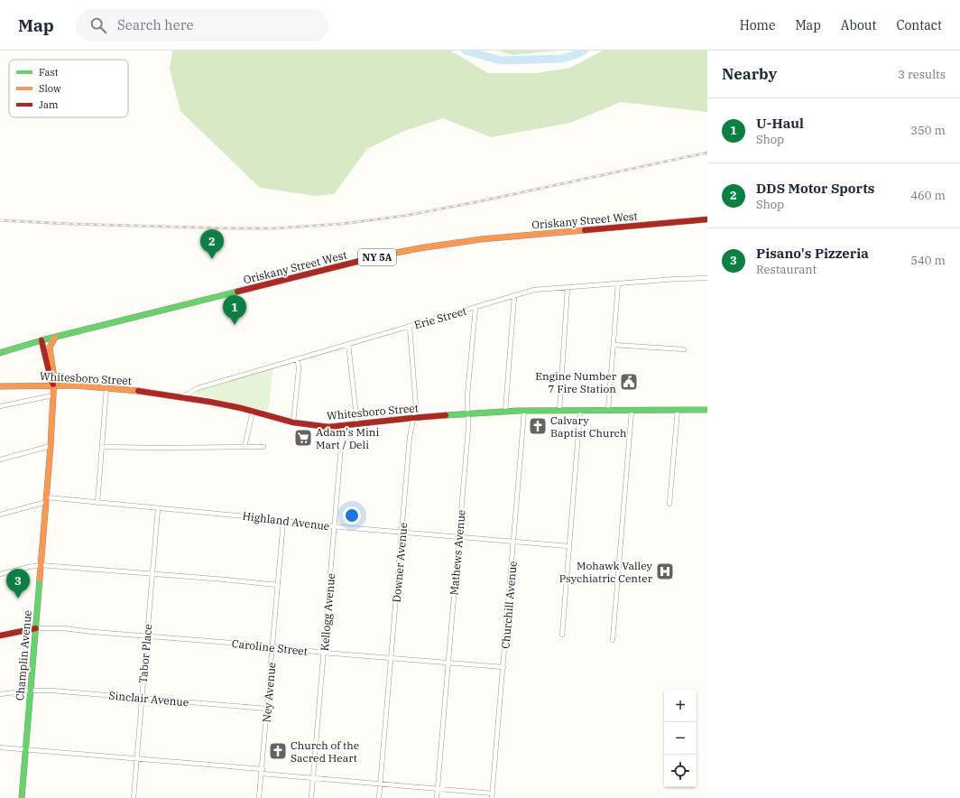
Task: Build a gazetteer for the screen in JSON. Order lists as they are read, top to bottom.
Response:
{
  "streets": {
    "street": [
      "Oriskany Street West",
      "NY 5A",
      "Erie Street",
      "Whitesboro Street",
      "Highland Avenue",
      "Mathews Avenue",
      "Downer Avenue",
      "Churchill Avenue",
      "Kellogg Avenue",
      "Caroline Street",
      "Tabor Place",
      "Champlin Avenue",
      "Ney Avenue",
      "Sinclair Avenue"
    ]
  },
  "crossings": [
    ["Oriskany Street West", "Champlin Avenue"],
    ["Erie Street", "Whitesboro Street"],
    ["Erie Street", "Mathews Avenue"],
    ["Erie Street", "Downer Avenue"],
    ["Whitesboro Street", "Mathews Avenue"],
    ["Whitesboro Street", "Downer Avenue"],
    ["Whitesboro Street", "Churchill Avenue"],
    ["Whitesboro Street", "Kellogg Avenue"],
    ["Whitesboro Street", "Champlin Avenue"],
    ["Highland Avenue", "Mathews Avenue"],
    ["Highland Avenue", "Downer Avenue"],
    ["Highland Avenue", "Churchill Avenue"],
    ["Highland Avenue", "Kellogg Avenue"],
    ["Highland Avenue", "Tabor Place"],
    ["Highland Avenue", "Champlin Avenue"],
    ["Highland Avenue", "Ney Avenue"],
    ["Mathews Avenue", "Caroline Street"],
    ["Downer Avenue", "Caroline Street"],
    ["Churchill Avenue", "Caroline Street"],
    ["Kellogg Avenue", "Caroline Street"],
    ["Caroline Street", "Tabor Place"],
    ["Caroline Street", "Champlin Avenue"],
    ["Caroline Street", "Ney Avenue"],
    ["Tabor Place", "Sinclair Avenue"],
    ["Champlin Avenue", "Sinclair Avenue"],
    ["Ney Avenue", "Sinclair Avenue"]
  ],
  "places": {
    "public building": ["Engine Number 7 Fire Station"],
    "church": ["Calvary Baptist Church", "Church of the Sacred Heart"],
    "supermarket": ["Adam's Mini Mart / Deli"],
    "hospital": ["Mohawk Valley Psychiatric Center"]
  },
  "legend": ["Fast", "Slow", "Jam"],
  "page": {
    "header": "Map",
    "search": "Search here",
    "nav": [
      "Home",
      "Map",
      "About",
      "Contact"
    ],
    "heading": ["Nearby", "3 results"],
    "list": [
      {
        "mark": "1",
        "name": "U-Haul",
        "note": "Shop",
        "value": "350 m"
      },
      {
        "mark": "2",
        "name": "DDS Motor Sports",
        "note": "Shop",
        "value": "460 m"
      },
      {
        "mark": "3",
        "name": "Pisano's Pizzeria",
        "note": "Restaurant",
        "value": "540 m"
      }
    ],
    "pins": ["2", "1", "3"],
    "map_buttons": ["+", "−"]
  }
}
